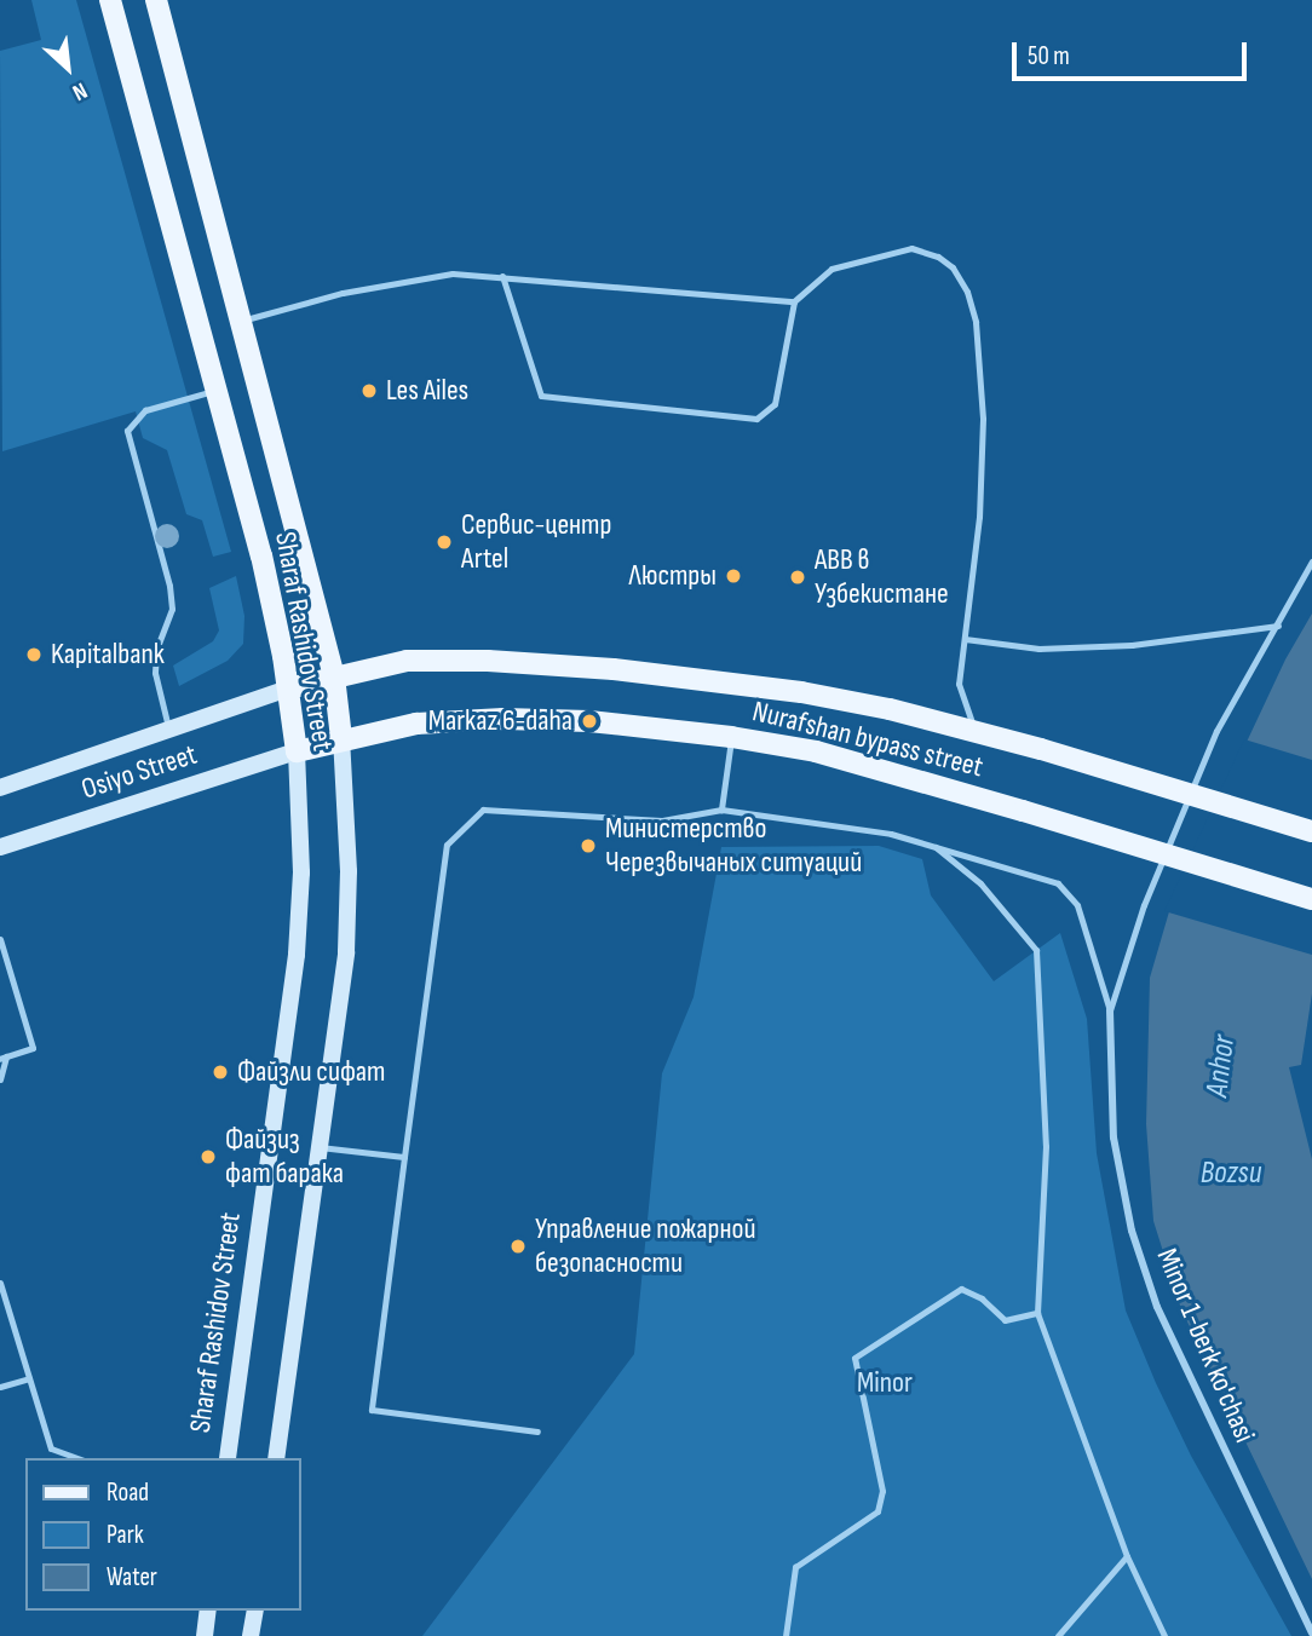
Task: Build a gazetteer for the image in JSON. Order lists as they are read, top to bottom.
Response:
{
  "streets": {
    "main road": ["Sharaf Rashidov Street", "Nurafshan bypass street", "Osiyo Street"],
    "street": ["Minor 1-berk ko'chasi"]
  },
  "crossings": [
    ["Sharaf Rashidov Street", "Nurafshan bypass street"],
    ["Sharaf Rashidov Street", "Osiyo Street"],
    ["Nurafshan bypass street", "Osiyo Street"]
  ],
  "water": ["Anhor", "Bozsu"],
  "parks": ["Minor"],
  "places": [
    "Les Ailes",
    "Сервис-центр Artel",
    "Люстры",
    "ABB в Узбекистане",
    "Kapitalbank",
    "Markaz 6-daha",
    "Министерство Черезвычаных ситуаций",
    "Файзли сифат",
    "Файзиз фат барака",
    "Управление пожарной безопасности"
  ],
  "legend": ["Road", "Park", "Water"],
  "scale_bar": "50 m",
  "north": "bottom right"
}
